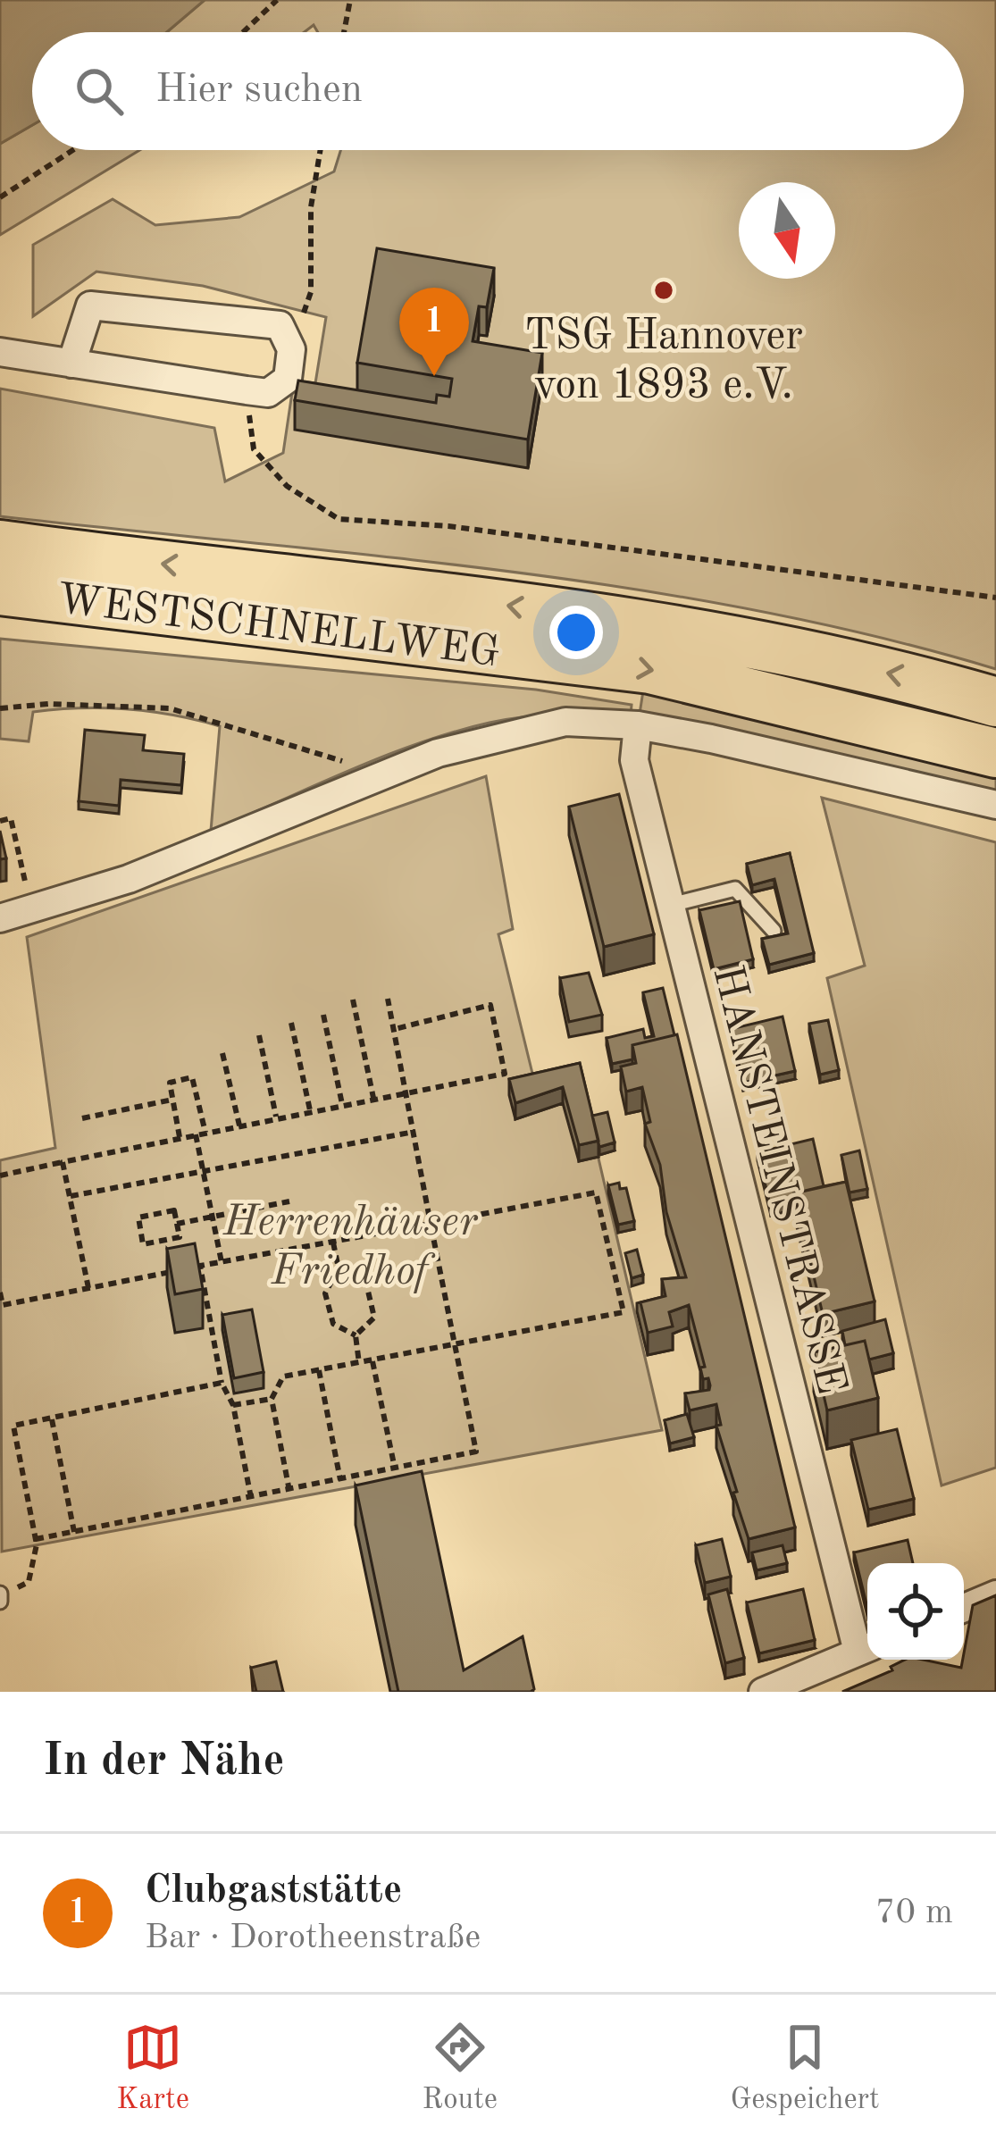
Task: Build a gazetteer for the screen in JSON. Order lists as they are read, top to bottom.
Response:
{
  "streets": {
    "highway": ["WESTSCHNELLWEG"],
    "street": ["HANSTEINSTRASSE"]
  },
  "parks": ["Herrenhäuser Friedhof"],
  "places": ["TSG Hannover von 1893 e.V."],
  "north": "bottom",
  "page": {
    "search": "Hier suchen",
    "pins": "1",
    "heading": "In der Nähe",
    "list": [
      {
        "mark": "1",
        "name": "Clubgaststätte",
        "note": "Bar · Dorotheenstraße",
        "value": "70 m"
      }
    ],
    "nav": ["Karte", "Route", "Gespeichert"]
  }
}
